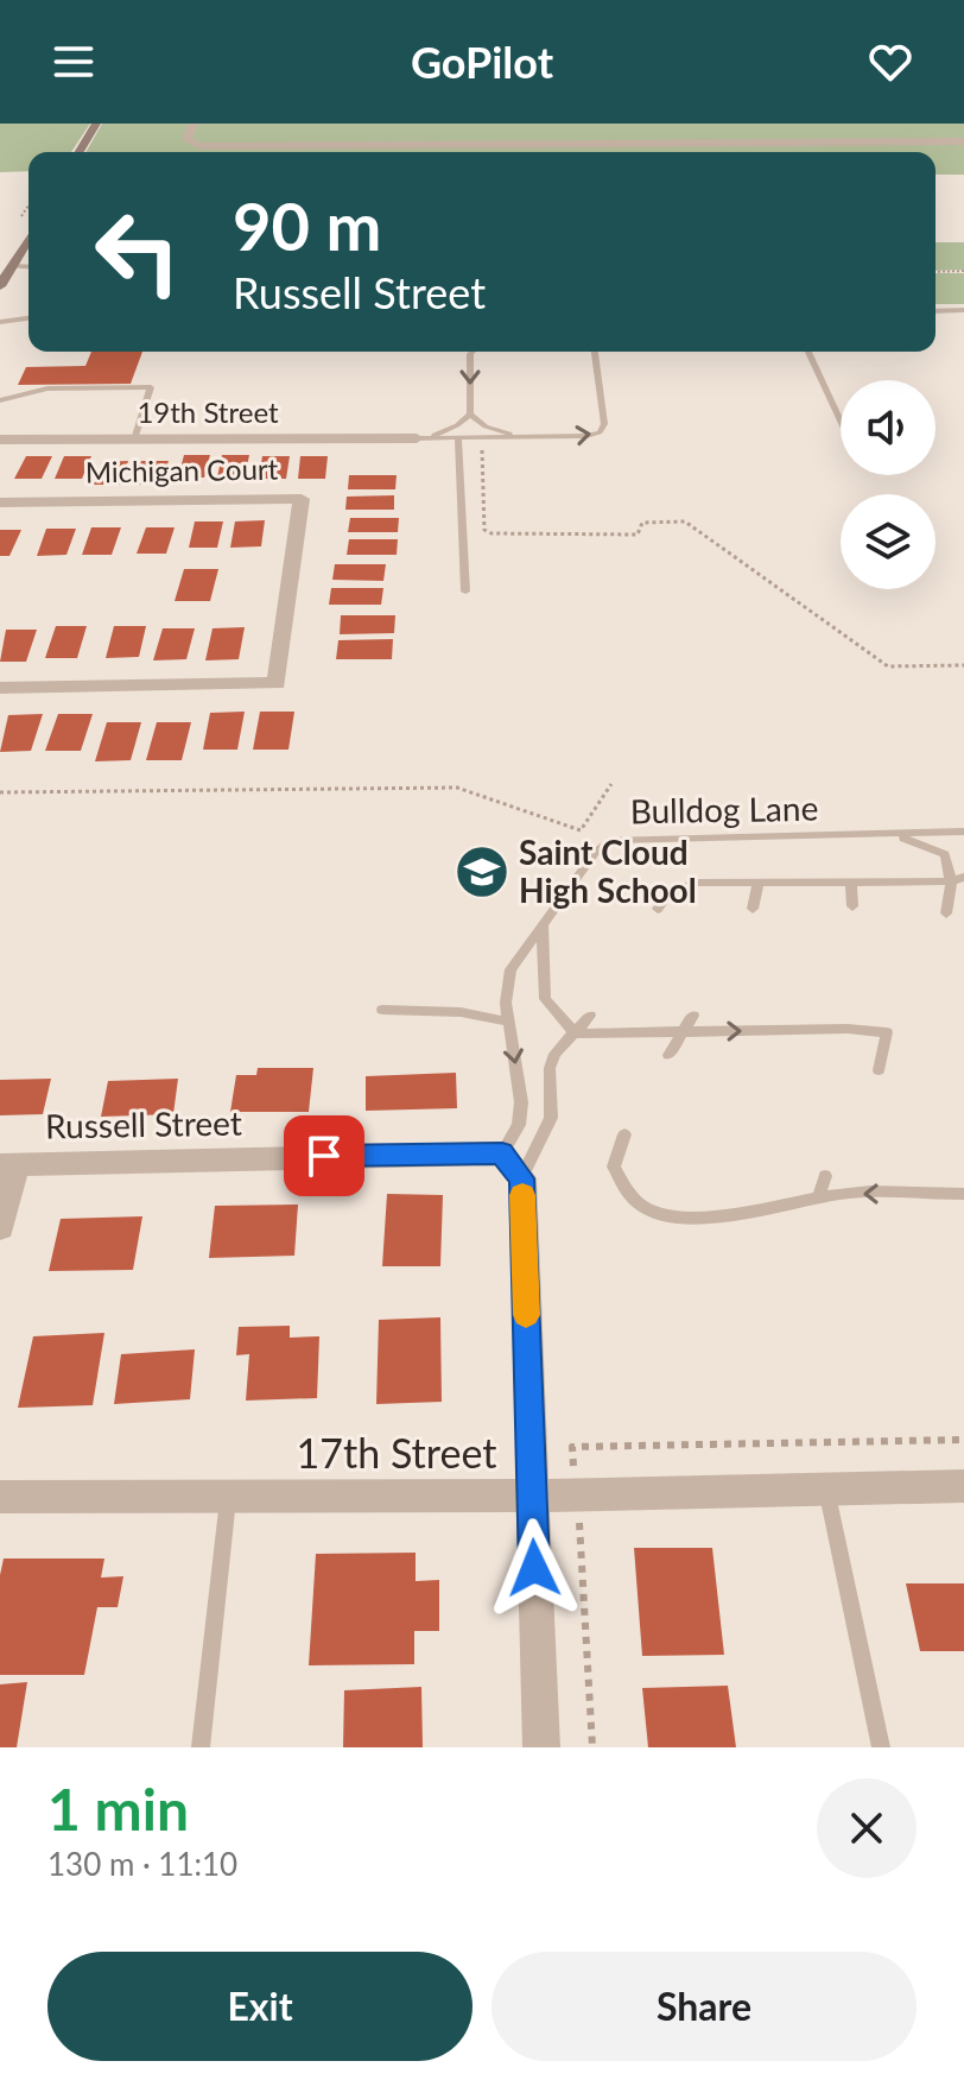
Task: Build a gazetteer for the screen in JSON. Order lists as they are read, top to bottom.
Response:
{
  "streets": {
    "street": [
      "19th Street",
      "Michigan Court",
      "Russell Street",
      "17th Street"
    ],
    "lane": ["Bulldog Lane"]
  },
  "crossings": [
    ["Bulldog Lane", "Russell Street"]
  ],
  "places": {
    "school or university": ["Saint Cloud High School"]
  },
  "page": {
    "header": "GoPilot",
    "turn": ["90 m", "Russell Street"],
    "heading": ["1 min", "130 m · 11:10"],
    "buttons": ["Exit", "Share"]
  }
}
